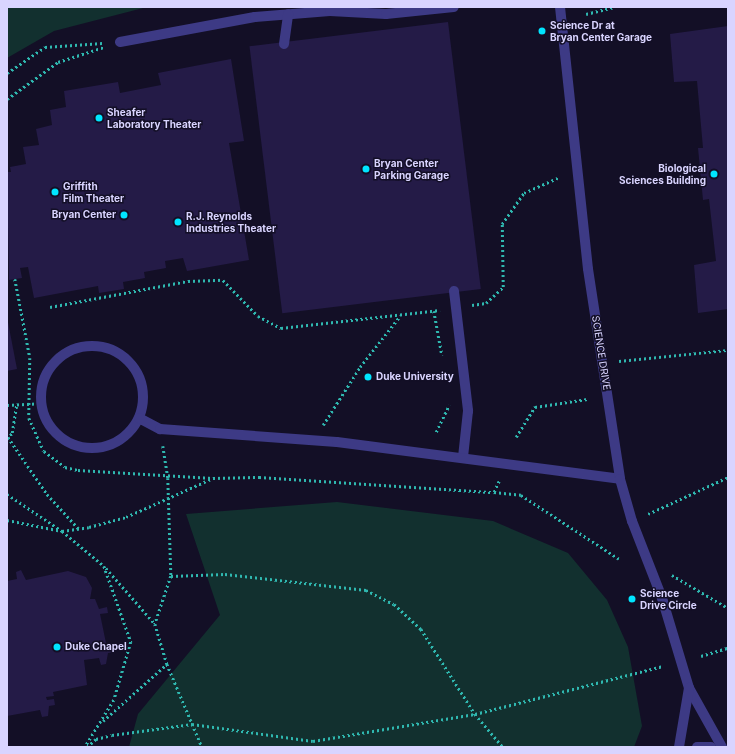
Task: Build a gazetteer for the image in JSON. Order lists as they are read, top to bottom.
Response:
{
  "streets": {
    "street": ["SCIENCE DRIVE"]
  },
  "places": [
    "Science Dr at Bryan Center Garage",
    "Sheafer Laboratory Theater",
    "Bryan Center Parking Garage",
    "Biological Sciences Building",
    "Griffith Film Theater",
    "Bryan Center",
    "R.J. Reynolds Industries Theater",
    "Duke University",
    "Science Drive Circle",
    "Duke Chapel"
  ]
}
